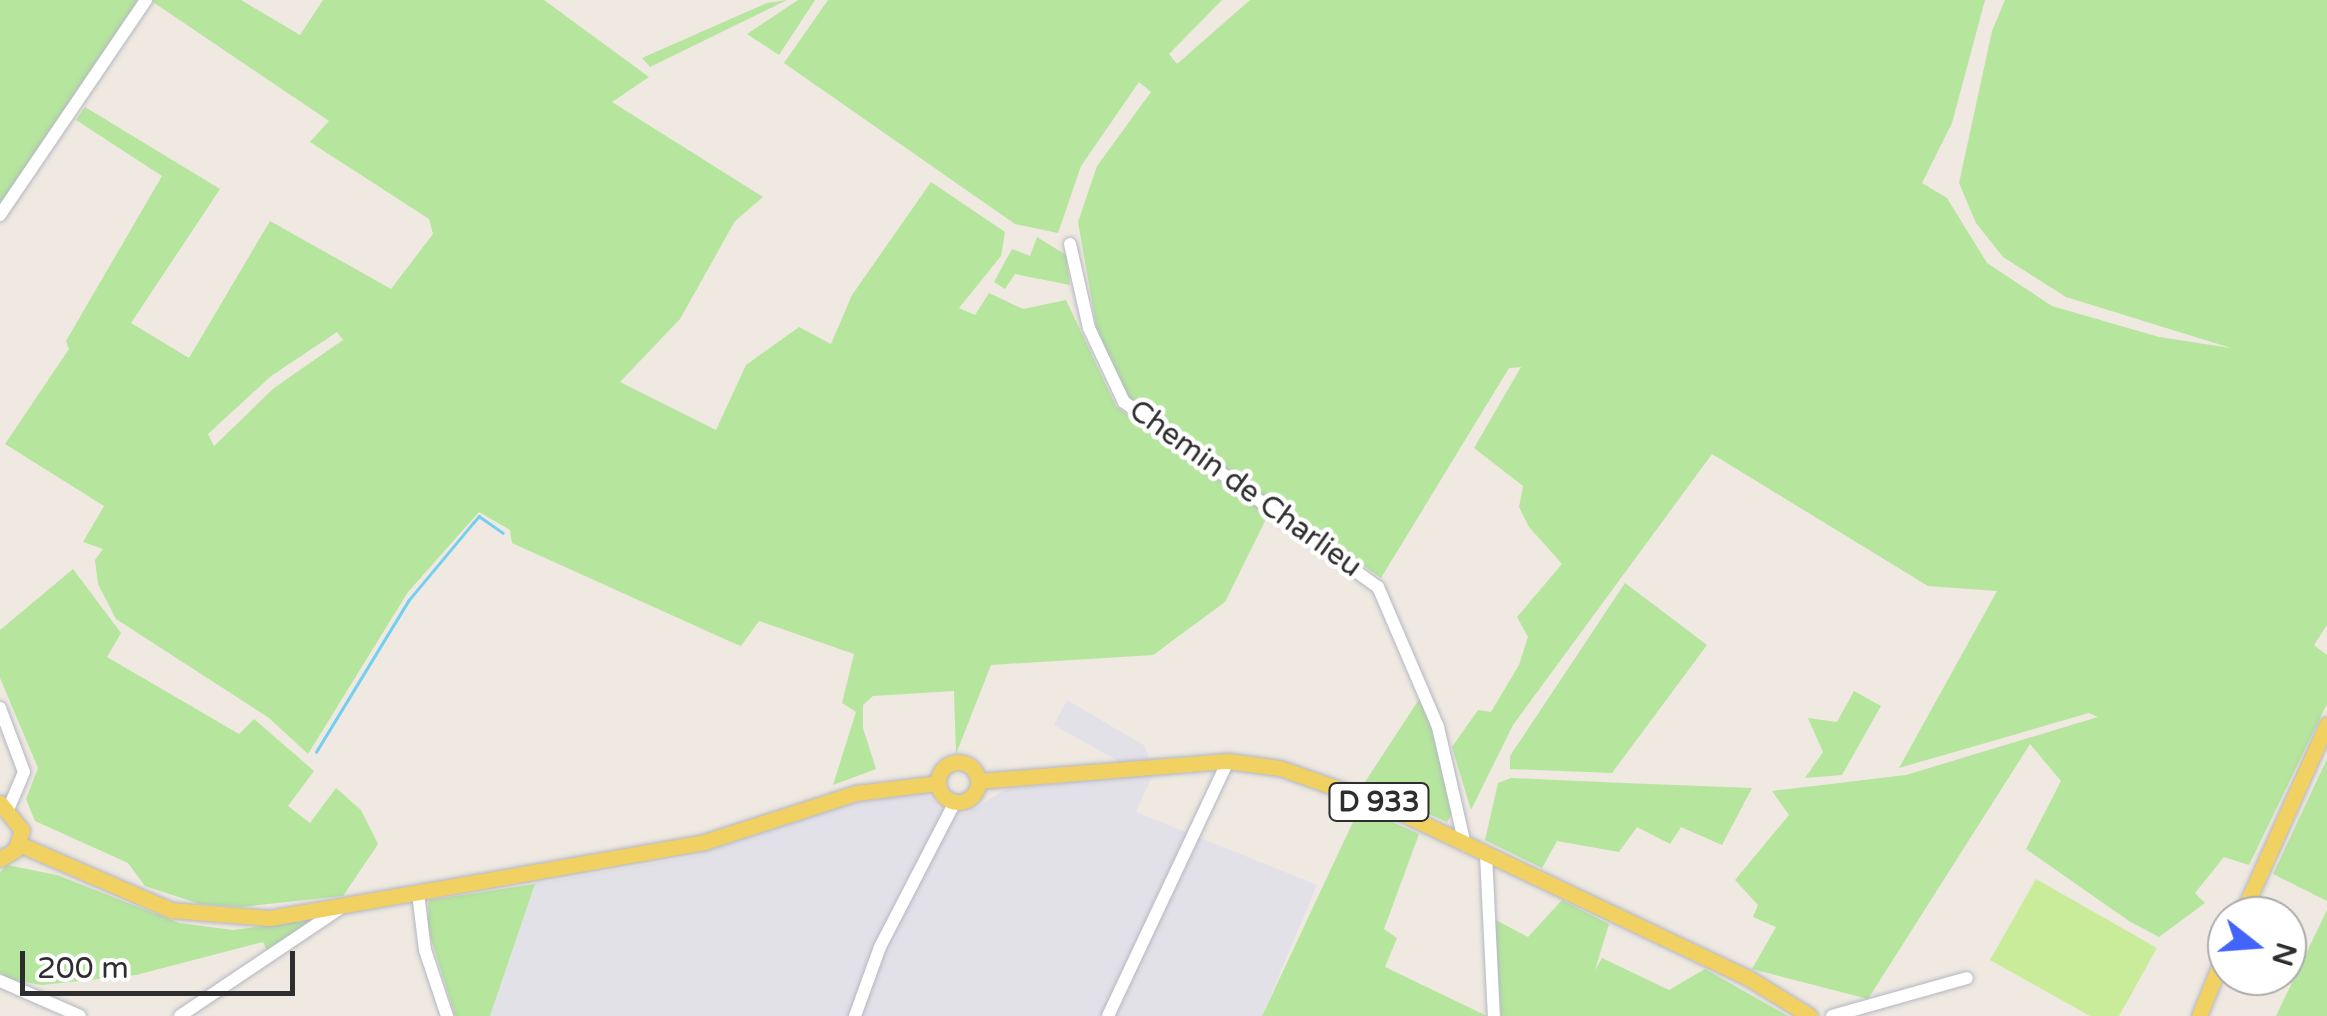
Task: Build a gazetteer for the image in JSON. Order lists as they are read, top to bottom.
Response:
{
  "streets": {
    "main road": ["D 933"],
    "street": ["Chemin de Charlieu"]
  },
  "crossings": [
    ["Chemin de Charlieu", "D 933"]
  ],
  "scale_bar": "200 m",
  "north": "right"
}
